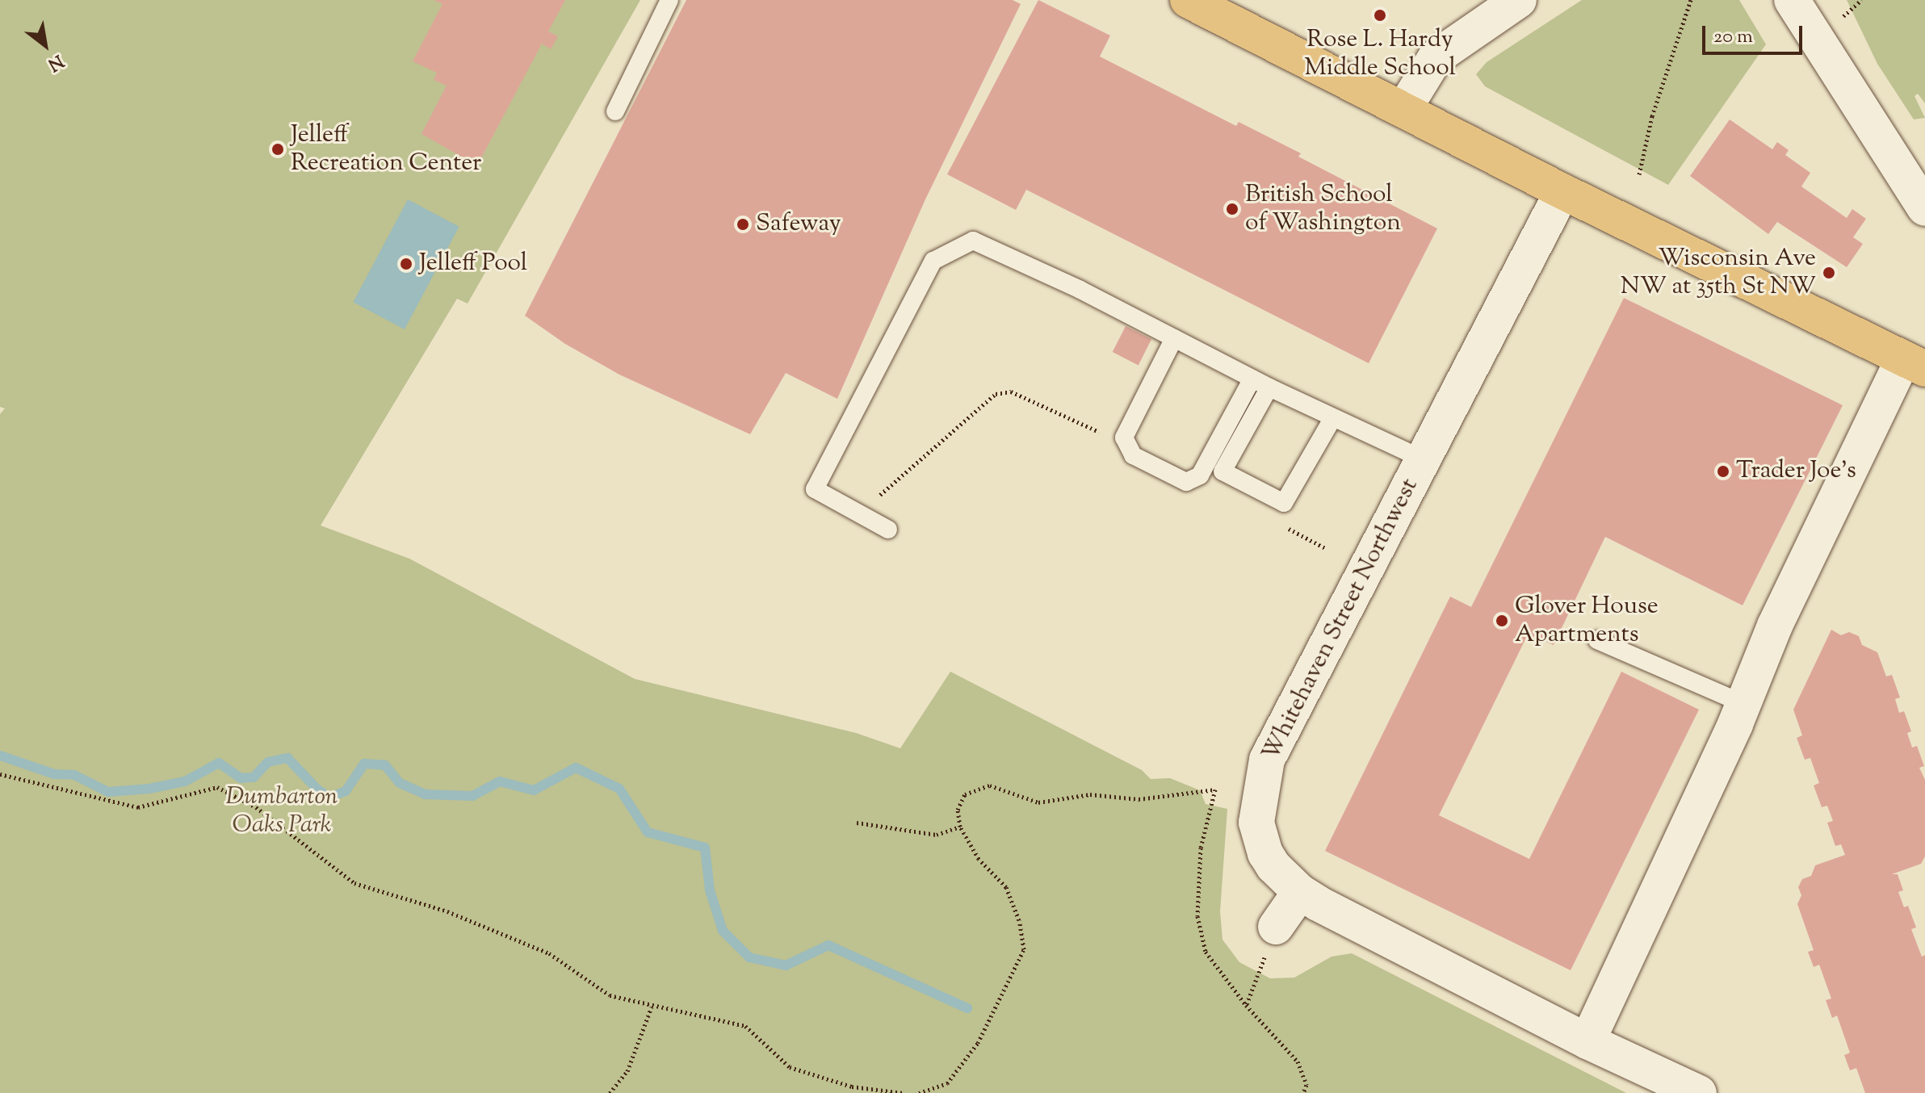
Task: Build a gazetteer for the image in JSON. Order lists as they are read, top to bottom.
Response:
{
  "streets": {
    "street": ["Whitehaven Street Northwest"]
  },
  "parks": ["Dumbarton Oaks Park"],
  "places": [
    "Rose L. Hardy Middle School",
    "Jelleff Recreation Center",
    "British School of Washington",
    "Safeway",
    "Jelleff Pool",
    "Wisconsin Ave NW at 35th St NW",
    "Trader Joe's",
    "Glover House Apartments"
  ],
  "scale_bar": "20 m",
  "north": "bottom right"
}
